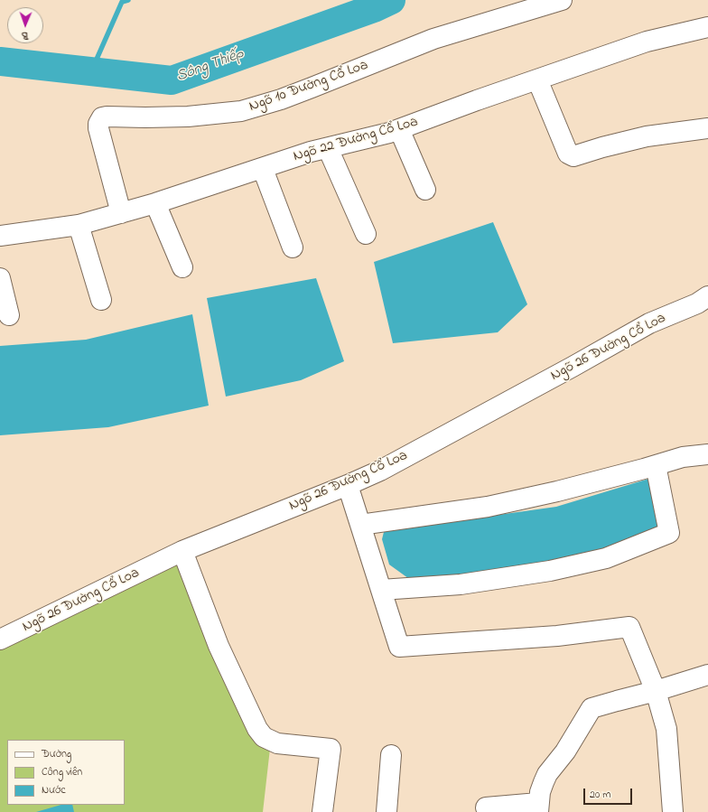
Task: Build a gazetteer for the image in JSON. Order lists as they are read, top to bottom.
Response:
{
  "streets": {
    "street": ["Ngõ 10 Đường Cổ Loa", "Ngõ 22 Đường Cổ Loa", "Ngõ 26 Đường Cổ Loa"]
  },
  "crossings": [
    ["Ngõ 10 Đường Cổ Loa", "Ngõ 22 Đường Cổ Loa"]
  ],
  "water": ["Sông Thiếp"],
  "legend": ["Đường", "Công viên", "Nước"],
  "scale_bar": "20 m",
  "north": "bottom"
}
